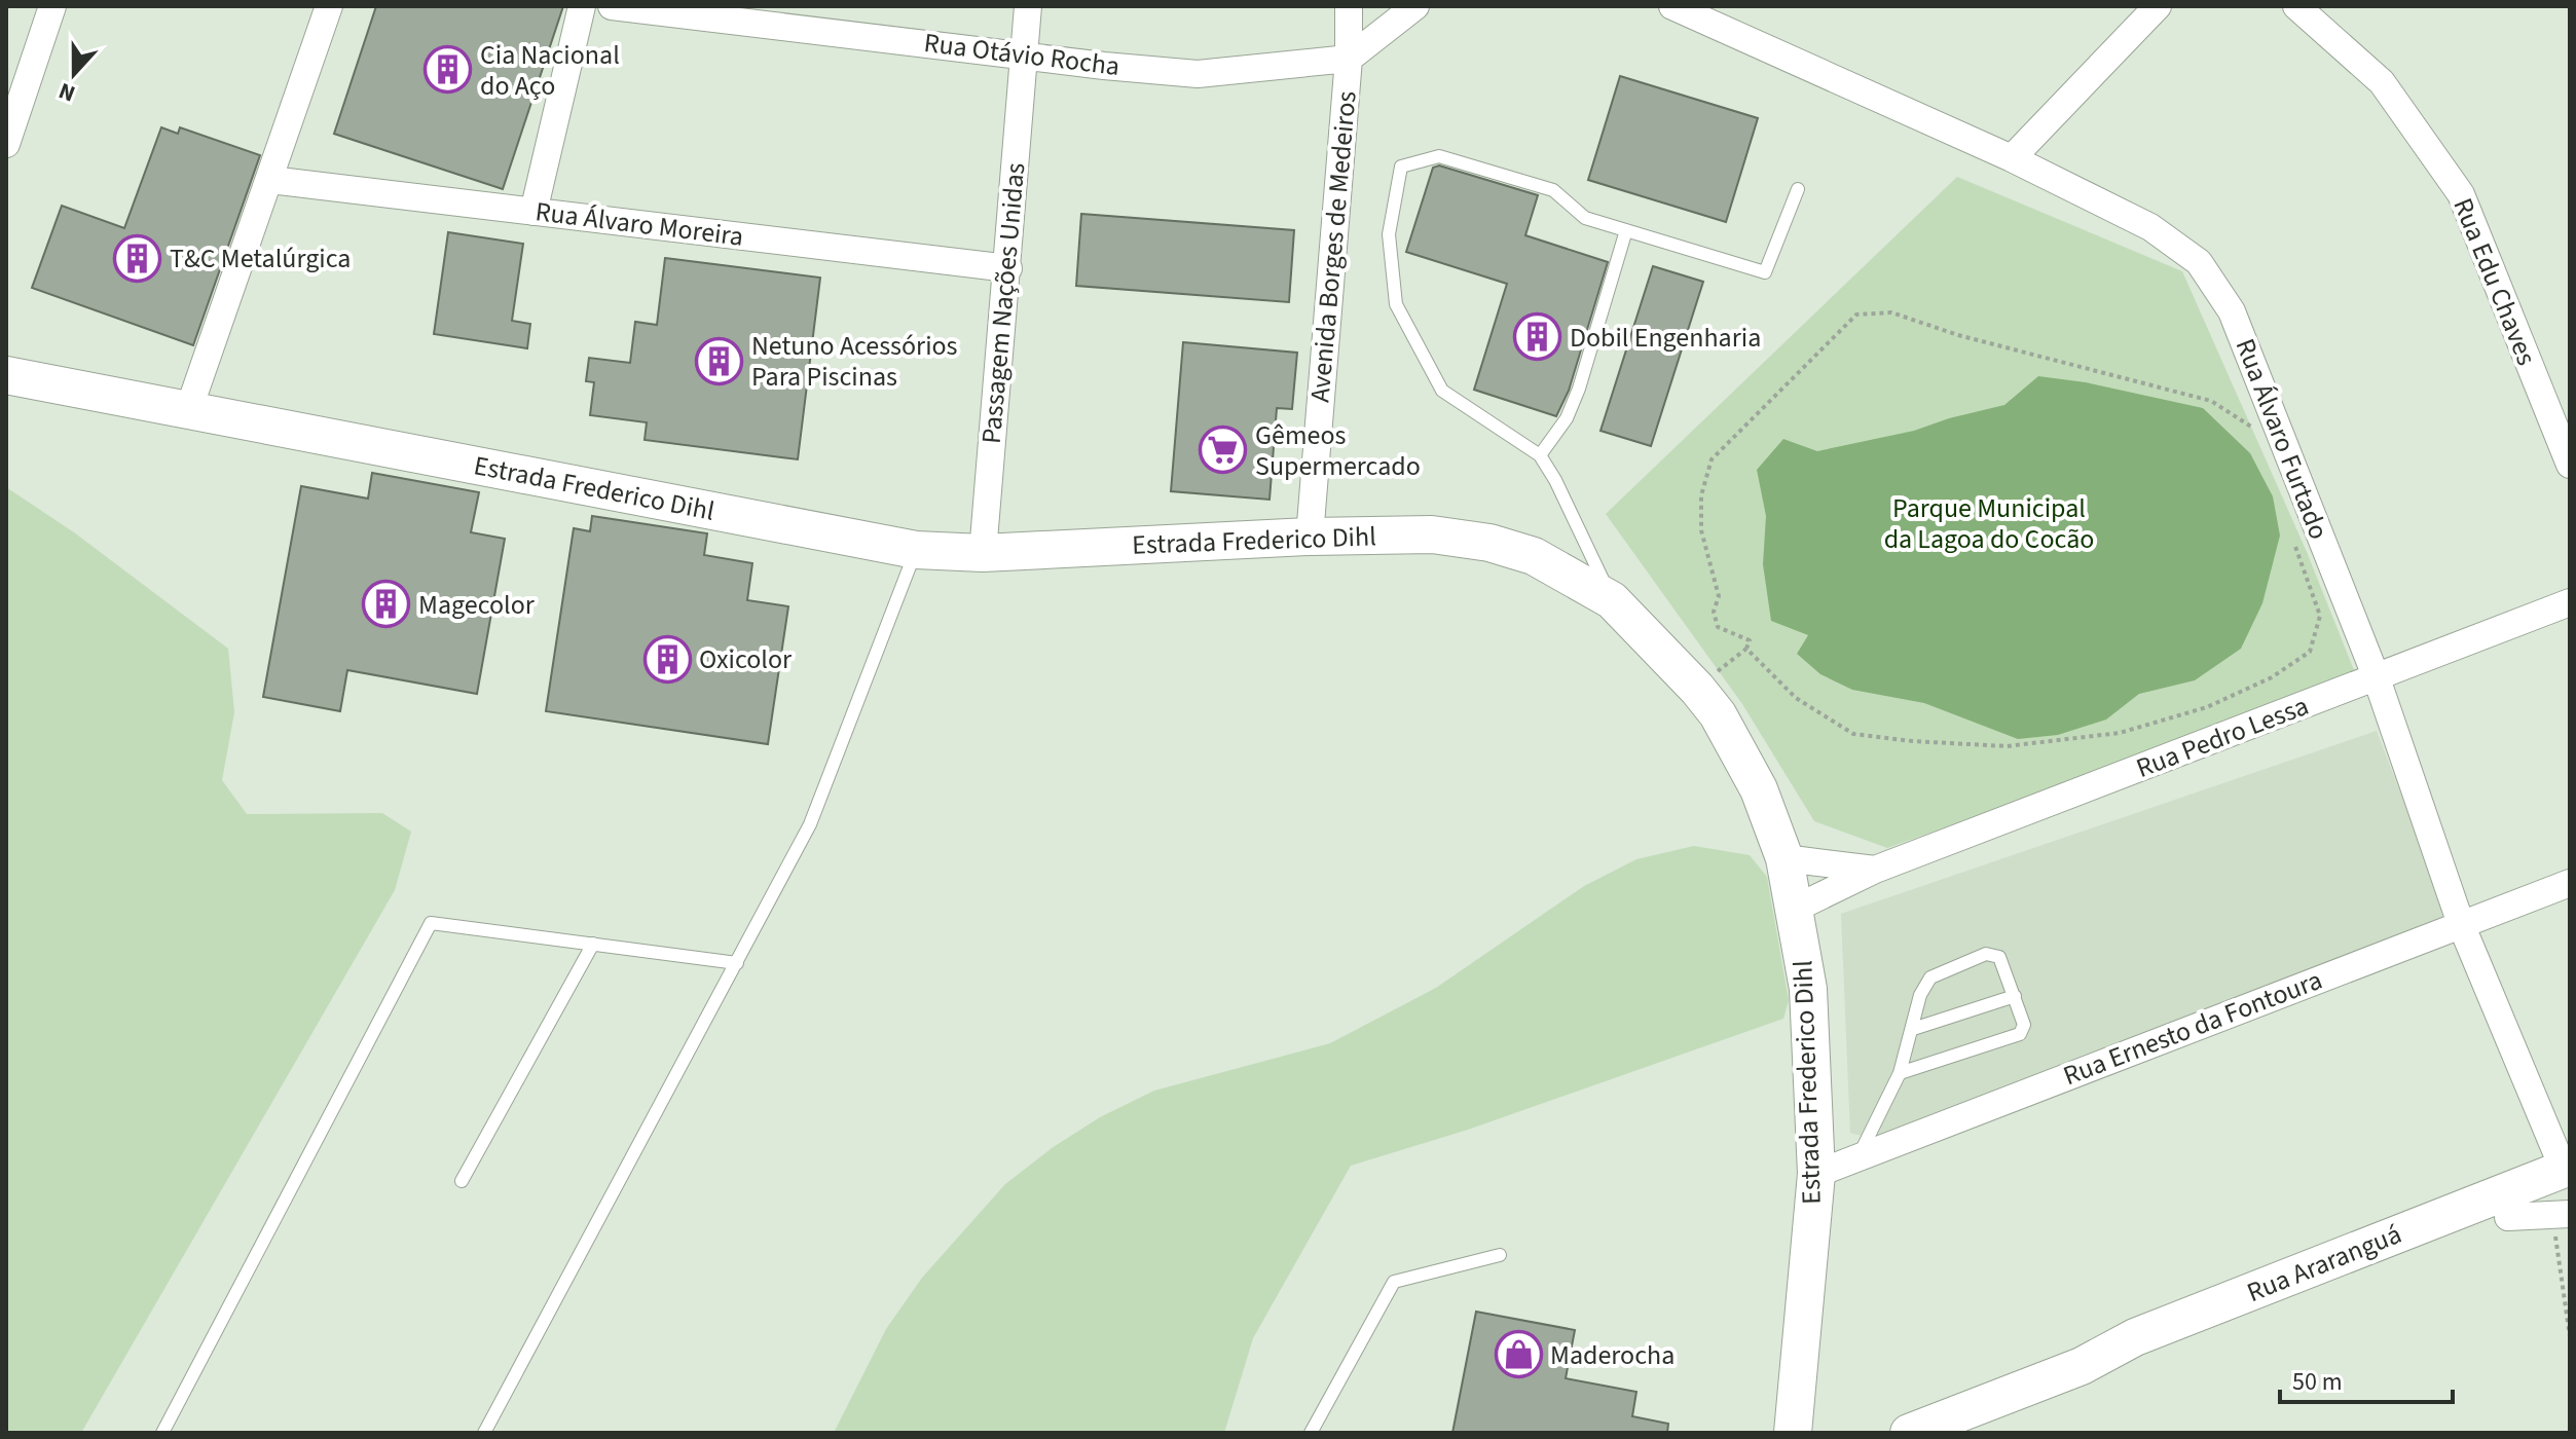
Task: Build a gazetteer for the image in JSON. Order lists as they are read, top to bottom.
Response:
{
  "streets": {
    "main road": ["Estrada Frederico Dihl", "Rua Araranguá"],
    "street": [
      "Rua Otávio Rocha",
      "Rua Álvaro Moreira",
      "Avenida Borges de Medeiros",
      "Rua Edu Chaves",
      "Passagem Nações Unidas",
      "Rua Álvaro Furtado",
      "Rua Pedro Lessa",
      "Rua Ernesto da Fontoura"
    ]
  },
  "crossings": [
    ["Rua Otávio Rocha", "Avenida Borges de Medeiros"],
    ["Rua Otávio Rocha", "Passagem Nações Unidas"],
    ["Rua Álvaro Moreira", "Passagem Nações Unidas"],
    ["Avenida Borges de Medeiros", "Estrada Frederico Dihl"],
    ["Passagem Nações Unidas", "Estrada Frederico Dihl"],
    ["Rua Álvaro Furtado", "Rua Pedro Lessa"],
    ["Rua Álvaro Furtado", "Rua Ernesto da Fontoura"],
    ["Rua Álvaro Furtado", "Rua Araranguá"],
    ["Estrada Frederico Dihl", "Rua Pedro Lessa"],
    ["Estrada Frederico Dihl", "Rua Ernesto da Fontoura"]
  ],
  "parks": ["Parque Municipal da Lagoa do Cocão"],
  "places": {
    "building": [
      "Cia Nacional do Aço",
      "T&C Metalúrgica",
      "Dobil Engenharia",
      "Netuno Acessórios Para Piscinas",
      "Magecolor",
      "Oxicolor"
    ],
    "supermarket": ["Gêmeos Supermercado"],
    "shop": ["Maderocha"]
  },
  "scale_bar": "50 m",
  "north": "bottom"
}
